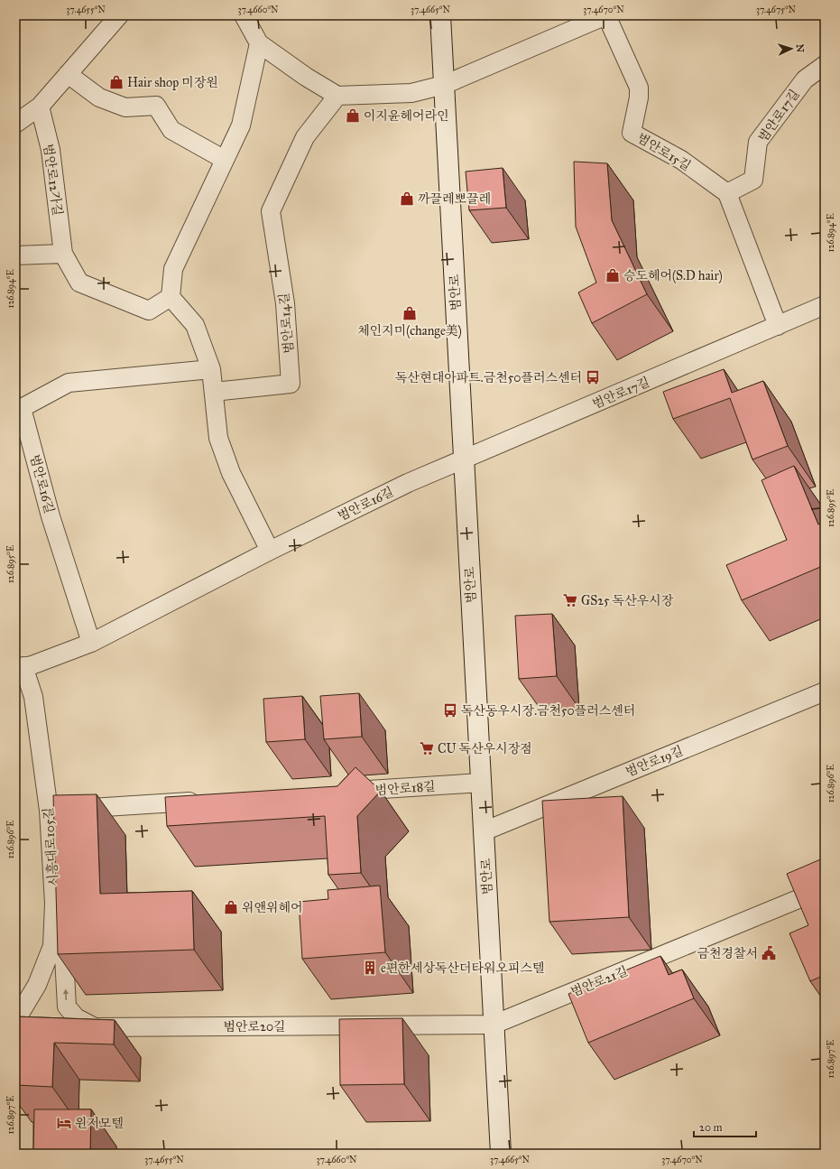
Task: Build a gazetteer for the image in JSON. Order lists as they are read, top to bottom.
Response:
{
  "streets": {
    "main road": ["범안로"],
    "street": [
      "범안로17길",
      "범안로15길",
      "범안로12가길",
      "범안로14길",
      "범안로16길",
      "범안로19길",
      "범안로18길",
      "시흥대로105길",
      "범안로21길",
      "범안로20길"
    ]
  },
  "crossings": [
    ["범안로17길", "범안로15길"],
    ["범안로17길", "범안로"],
    ["범안로17길", "범안로16길"],
    ["범안로15길", "범안로"],
    ["범안로", "범안로16길"],
    ["범안로", "범안로19길"],
    ["범안로", "범안로18길"],
    ["범안로", "범안로21길"],
    ["범안로", "범안로20길"],
    ["범안로16길", "시흥대로105길"],
    ["범안로21길", "범안로20길"]
  ],
  "places": {
    "shop": [
      "Hair shop 미장원",
      "이지윤헤어라인",
      "까끌레뽀끌레",
      "승도헤어(S.D hair)",
      "체인지미(change美)",
      "위앤위헤어"
    ],
    "bus stop": ["독산현대아파트.금천50플러스센터", "독산동우시장.금천50플러스센터"],
    "supermarket": ["GS25 독산우시장", "CU 독산우시장점"],
    "public building": ["금천경찰서"],
    "building": ["e편한세상독산더타워오피스텔"],
    "hotel": ["윈저모텔"]
  },
  "scale_bar": "20 m",
  "north": "right",
  "coordinates": [
    "37.4655°N",
    "37.4660°N",
    "37.4665°N",
    "37.4670°N",
    "37.4675°N",
    "126.894°E",
    "126.895°E",
    "126.896°E",
    "126.897°E"
  ]
}
